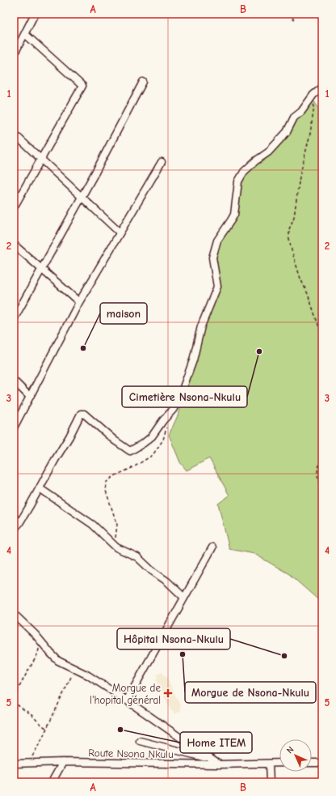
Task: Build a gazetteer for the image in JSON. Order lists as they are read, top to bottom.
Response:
{
  "streets": {
    "street": ["Route Nsona Nkulu"]
  },
  "places": {
    "other": [
      "maison",
      "Cimetière Nsona-Nkulu",
      "Morgue de Nsona-Nkulu",
      "Hôpital Nsona-Nkulu",
      "Home ITEM"
    ],
    "health": ["Morgue de l'hopital général"]
  },
  "north": "top left",
  "grid": {
    "columns": ["A", "B"],
    "rows": [
      "1",
      "2",
      "3",
      "4",
      "5"
    ]
  }
}
